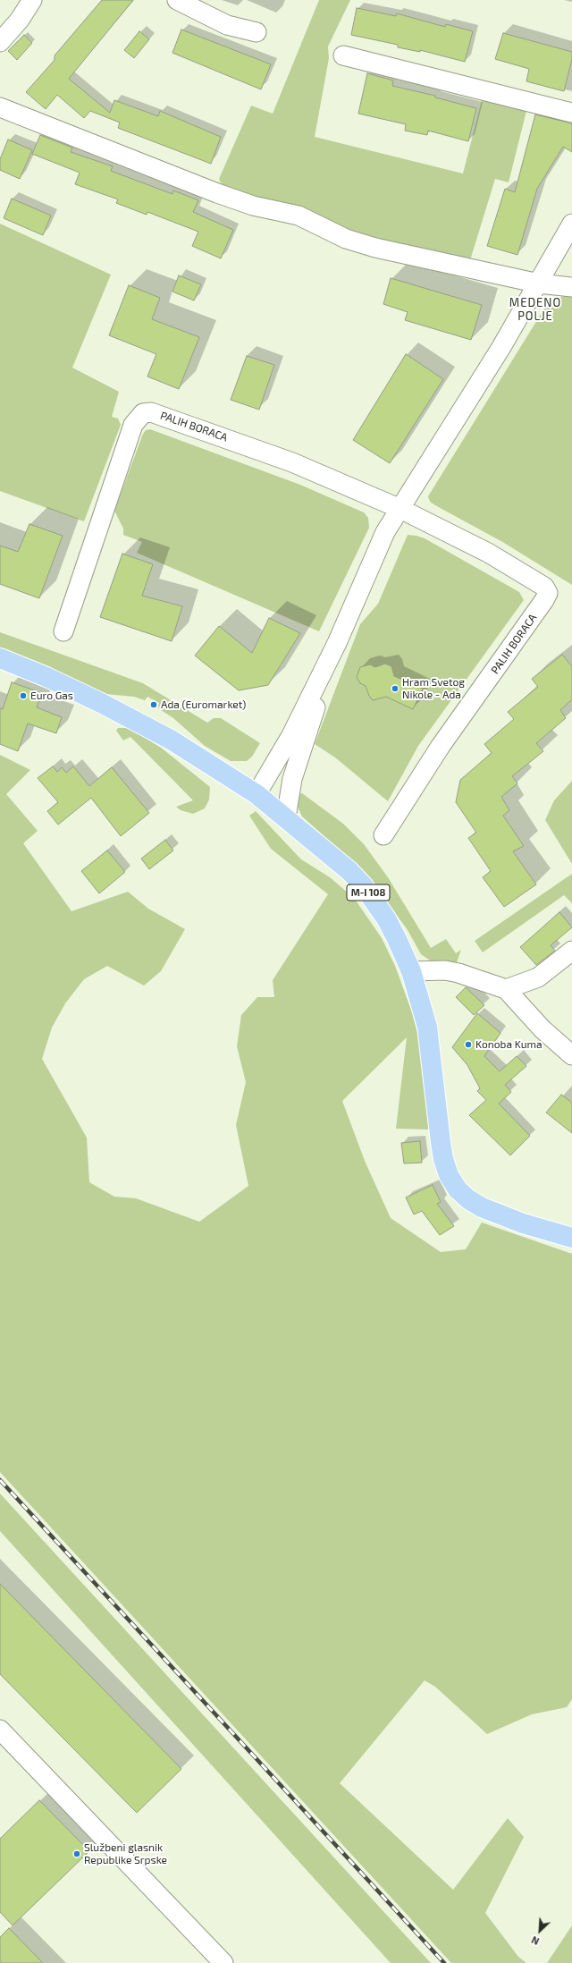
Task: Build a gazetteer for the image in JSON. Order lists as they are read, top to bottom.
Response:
{
  "streets": {
    "main road": ["M-I 108"],
    "street": ["PALIH BORACA"]
  },
  "districts": ["MEDENO POLJE"],
  "places": [
    "Hram Svetog Nikole - Ada",
    "Euro Gas",
    "Ada (Euromarket)",
    "Konoba Kuma",
    "Službeni glasnik Republike Srpske"
  ],
  "north": "bottom left"
}
